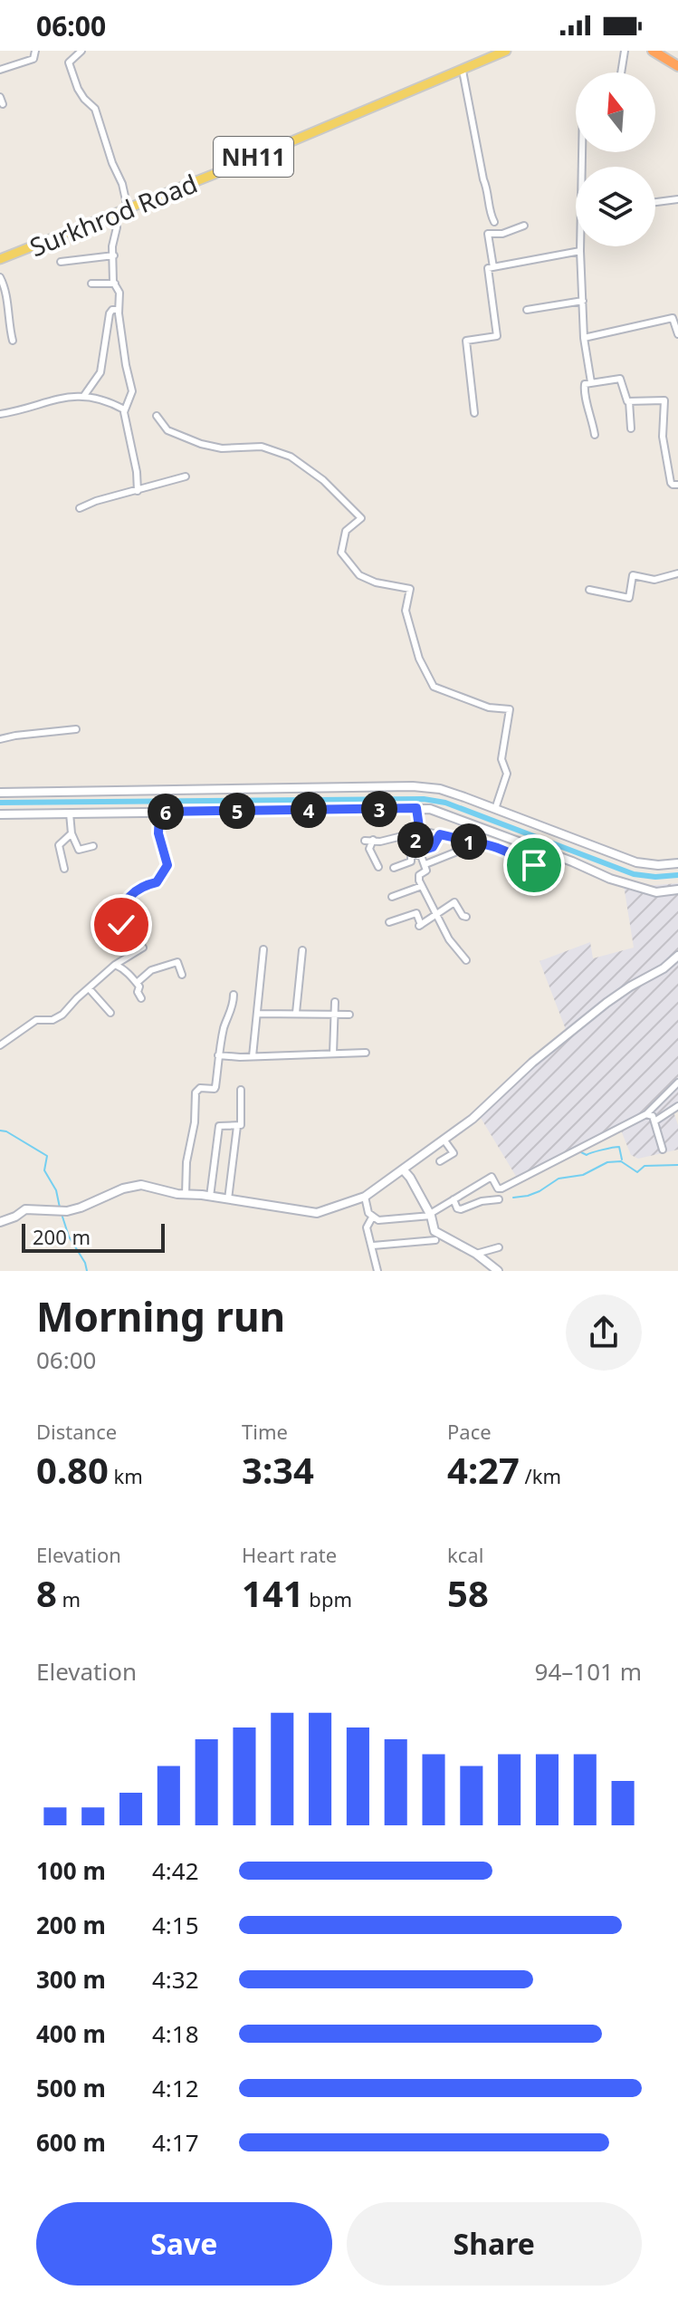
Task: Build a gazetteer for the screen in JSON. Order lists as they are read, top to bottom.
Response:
{
  "streets": {
    "main road": ["NH11", "Surkhrod Road"]
  },
  "scale_bar": "200 m",
  "north": "top",
  "page": {
    "status": "06:00",
    "pins": [
      "3",
      "4",
      "5",
      "6",
      "2",
      "1"
    ],
    "scale": "200 m",
    "heading": ["Morning run", "06:00"],
    "stats": [
      ["Distance", "0.80 km"],
      ["Time", "3:34"],
      ["Pace", "4:27 /km"],
      ["Elevation", "8 m"],
      ["Heart rate", "141 bpm"],
      ["kcal", "58"]
    ],
    "chart": ["Elevation", "94–101 m"],
    "list": [
      {
        "name": "100 m",
        "note": "4:42"
      },
      {
        "name": "200 m",
        "note": "4:15"
      },
      {
        "name": "300 m",
        "note": "4:32"
      },
      {
        "name": "400 m",
        "note": "4:18"
      },
      {
        "name": "500 m",
        "note": "4:12"
      },
      {
        "name": "600 m",
        "note": "4:17"
      }
    ],
    "buttons": ["Save", "Share"]
  }
}
